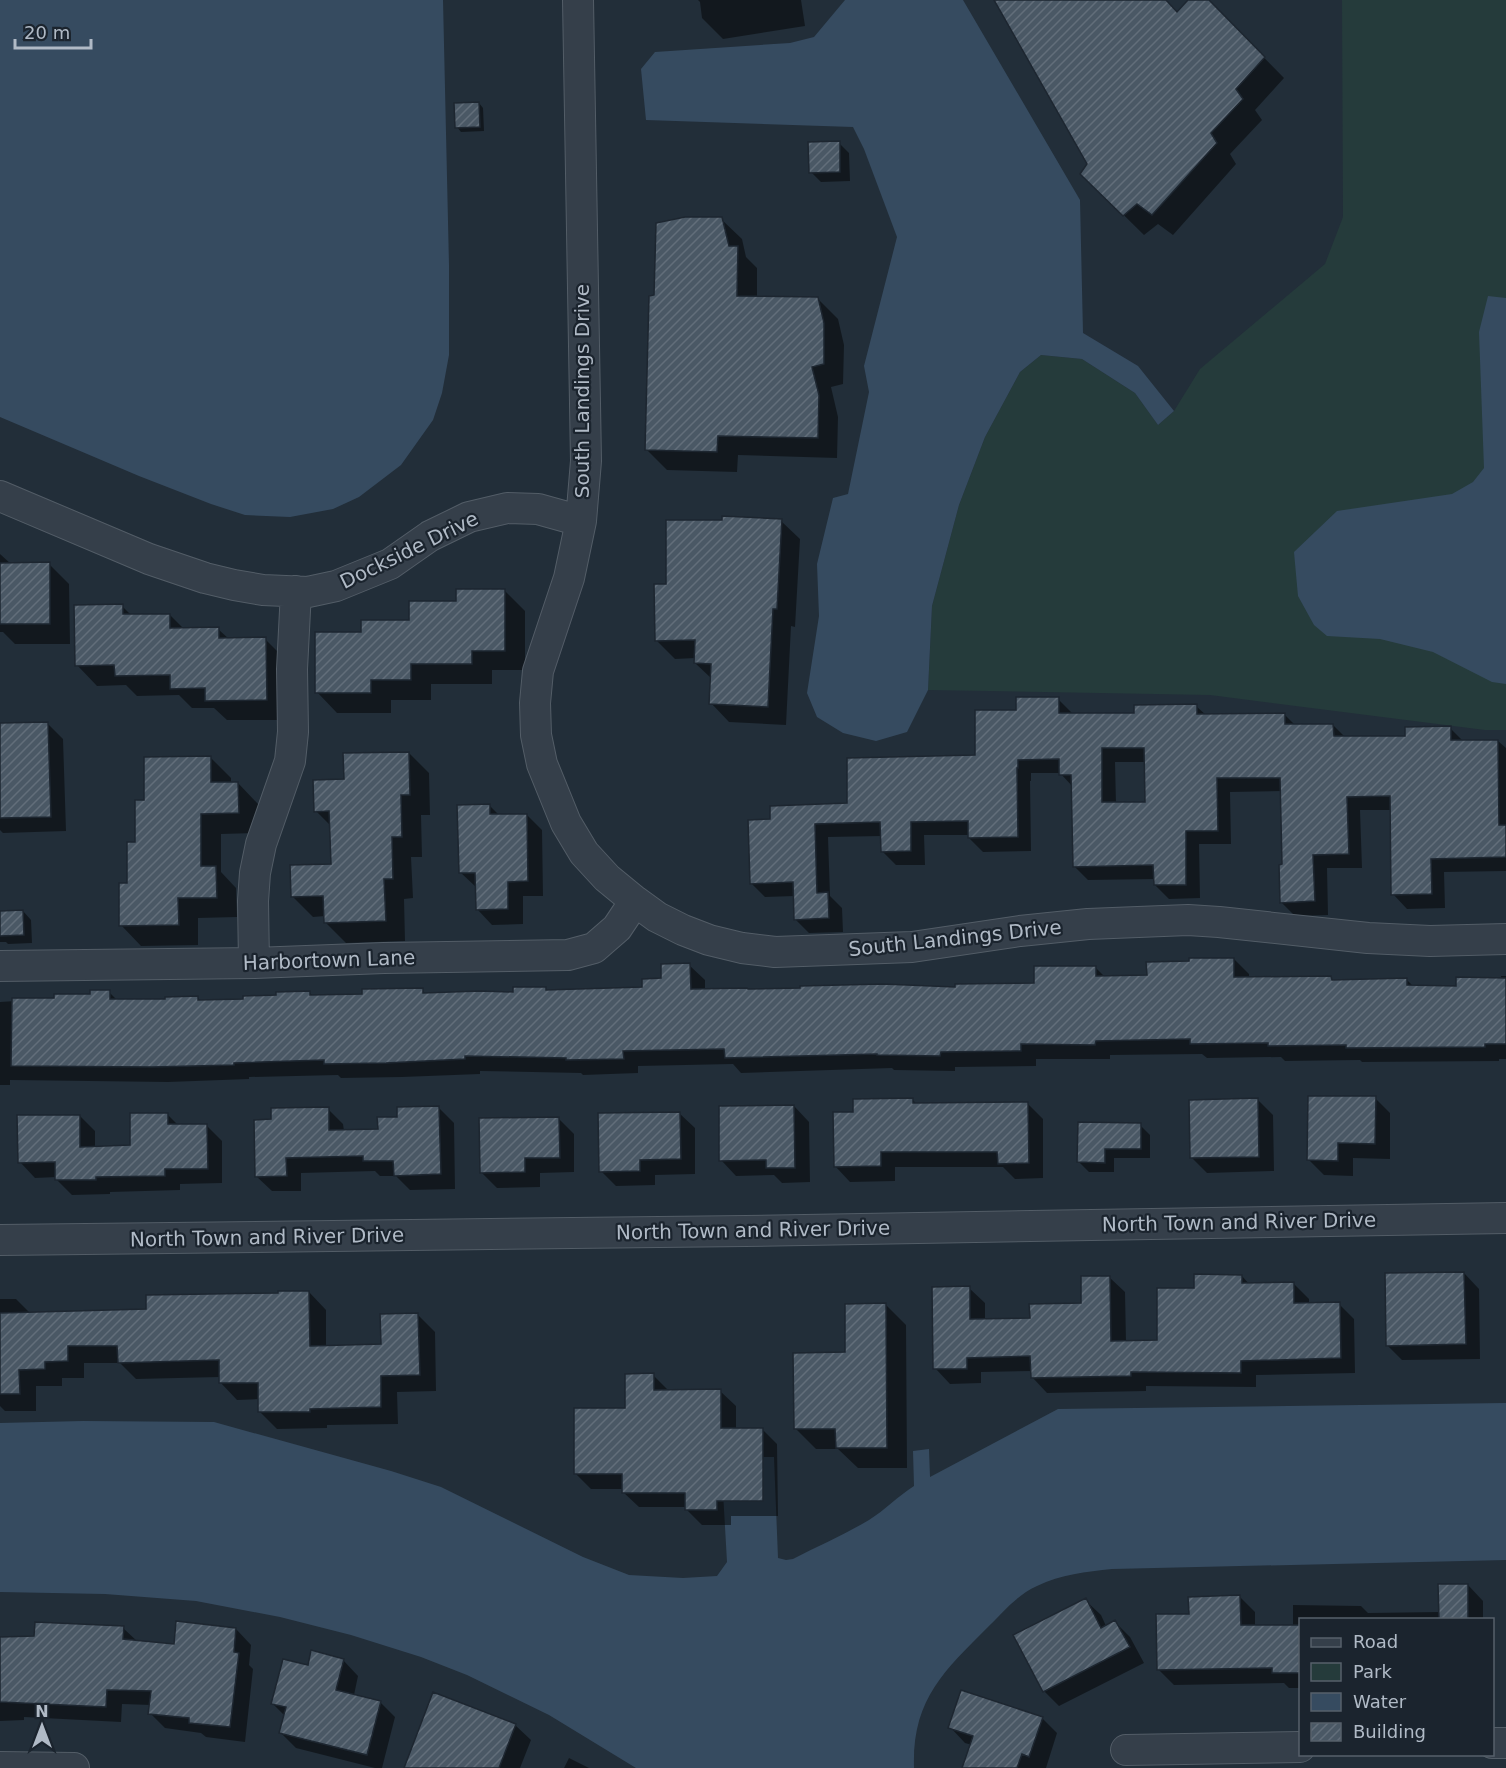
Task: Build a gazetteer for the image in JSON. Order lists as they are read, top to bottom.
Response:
{
  "streets": {
    "street": [
      "South Landings Drive",
      "Dockside Drive",
      "Harbortown Lane",
      "North Town and River Drive"
    ]
  },
  "crossings": [
    ["South Landings Drive", "Dockside Drive"],
    ["South Landings Drive", "Harbortown Lane"]
  ],
  "legend": [
    "Road",
    "Park",
    "Water",
    "Building"
  ],
  "scale_bar": "20 m",
  "north": "top"
}
